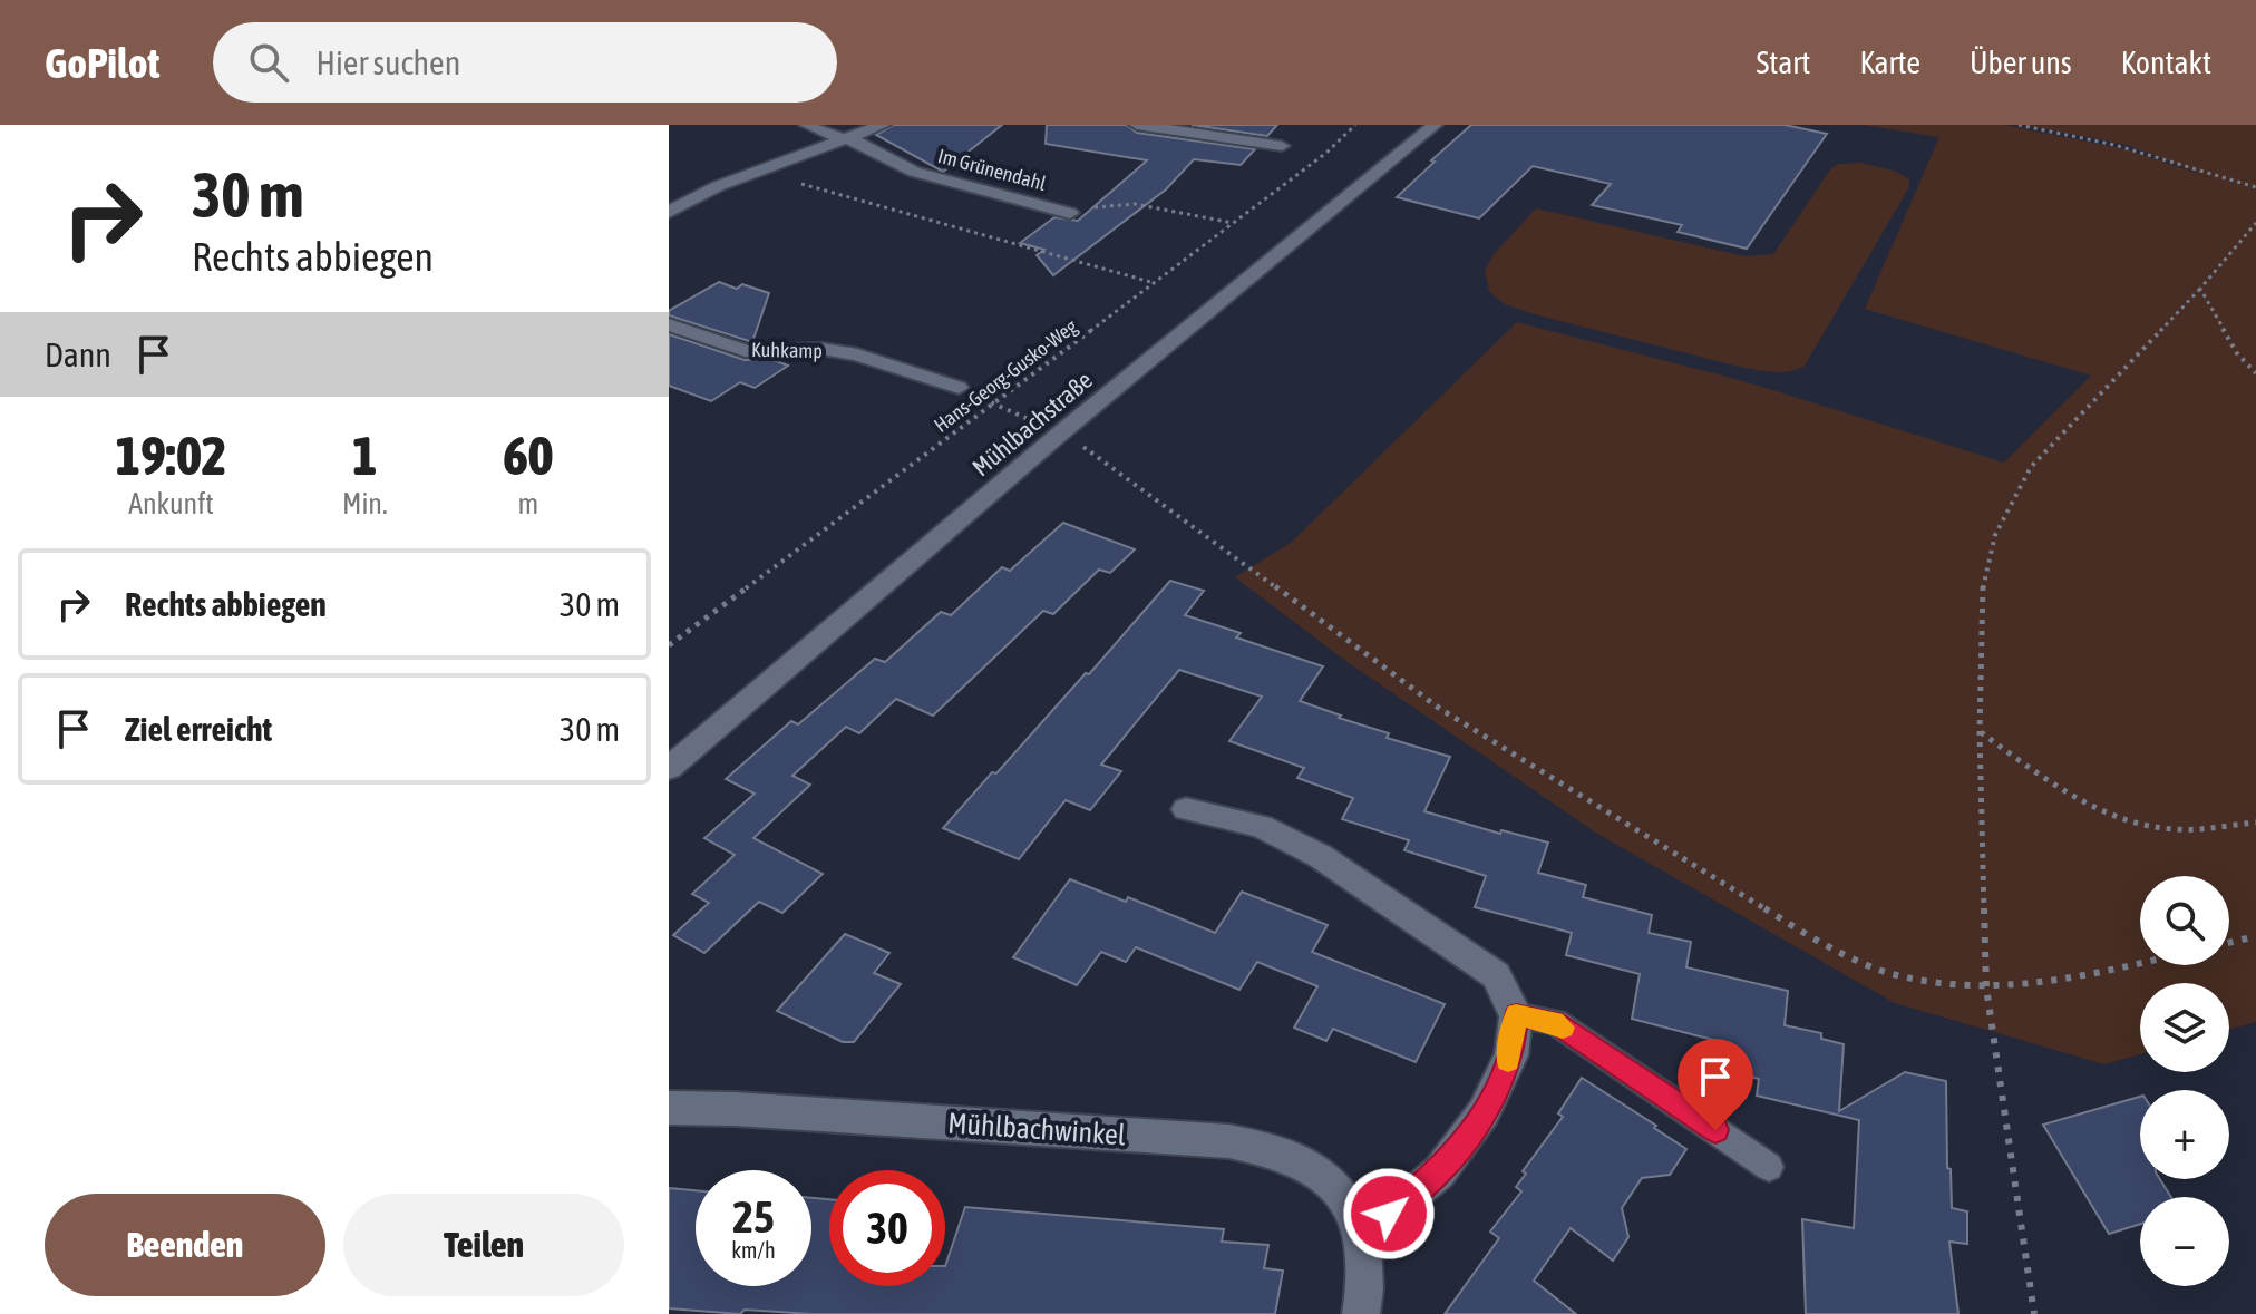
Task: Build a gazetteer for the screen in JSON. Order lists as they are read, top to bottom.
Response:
{
  "streets": {
    "street": [
      "Im Grünendahl",
      "Kuhkamp",
      "Mühlbachstraße",
      "Mühlbachwinkel"
    ],
    "path": ["Hans-Georg-Gusko-Weg"]
  },
  "page": {
    "header": "GoPilot",
    "search": "Hier suchen",
    "nav": [
      "Start",
      "Karte",
      "Über uns",
      "Kontakt"
    ],
    "turn": ["30 m", "Rechts abbiegen"],
    "then": "Dann",
    "eta": [
      "19:02",
      "Ankunft",
      "1",
      "Min.",
      "60",
      "m"
    ],
    "list": [
      {
        "name": "Rechts abbiegen",
        "value": "30 m"
      },
      {
        "name": "Ziel erreicht",
        "value": "30 m"
      }
    ],
    "map_buttons": ["+", "−"],
    "speed": "25 km/h",
    "limit": "30",
    "buttons": ["Beenden", "Teilen"]
  }
}
